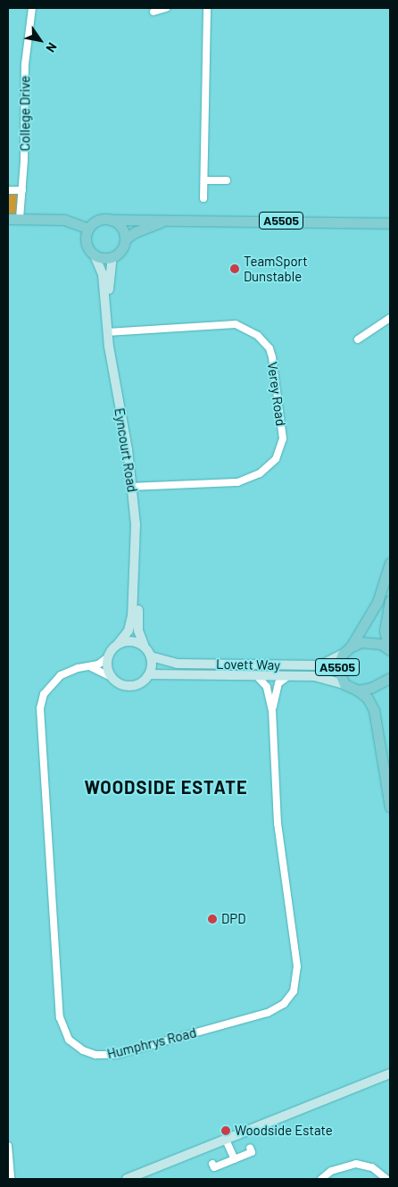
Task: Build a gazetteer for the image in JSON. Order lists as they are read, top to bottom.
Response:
{
  "streets": {
    "main road": ["A5505"],
    "street": [
      "College Drive",
      "Verey Road",
      "Eyncourt Road",
      "Lovett Way",
      "Humphrys Road"
    ]
  },
  "crossings": [
    ["A5505", "Eyncourt Road"],
    ["A5505", "Lovett Way"],
    ["Verey Road", "Eyncourt Road"],
    ["Eyncourt Road", "Lovett Way"],
    ["Eyncourt Road", "Humphrys Road"],
    ["Lovett Way", "Humphrys Road"]
  ],
  "districts": ["WOODSIDE ESTATE"],
  "places": ["TeamSport Dunstable", "DPD", "Woodside Estate"],
  "north": "bottom right"
}
